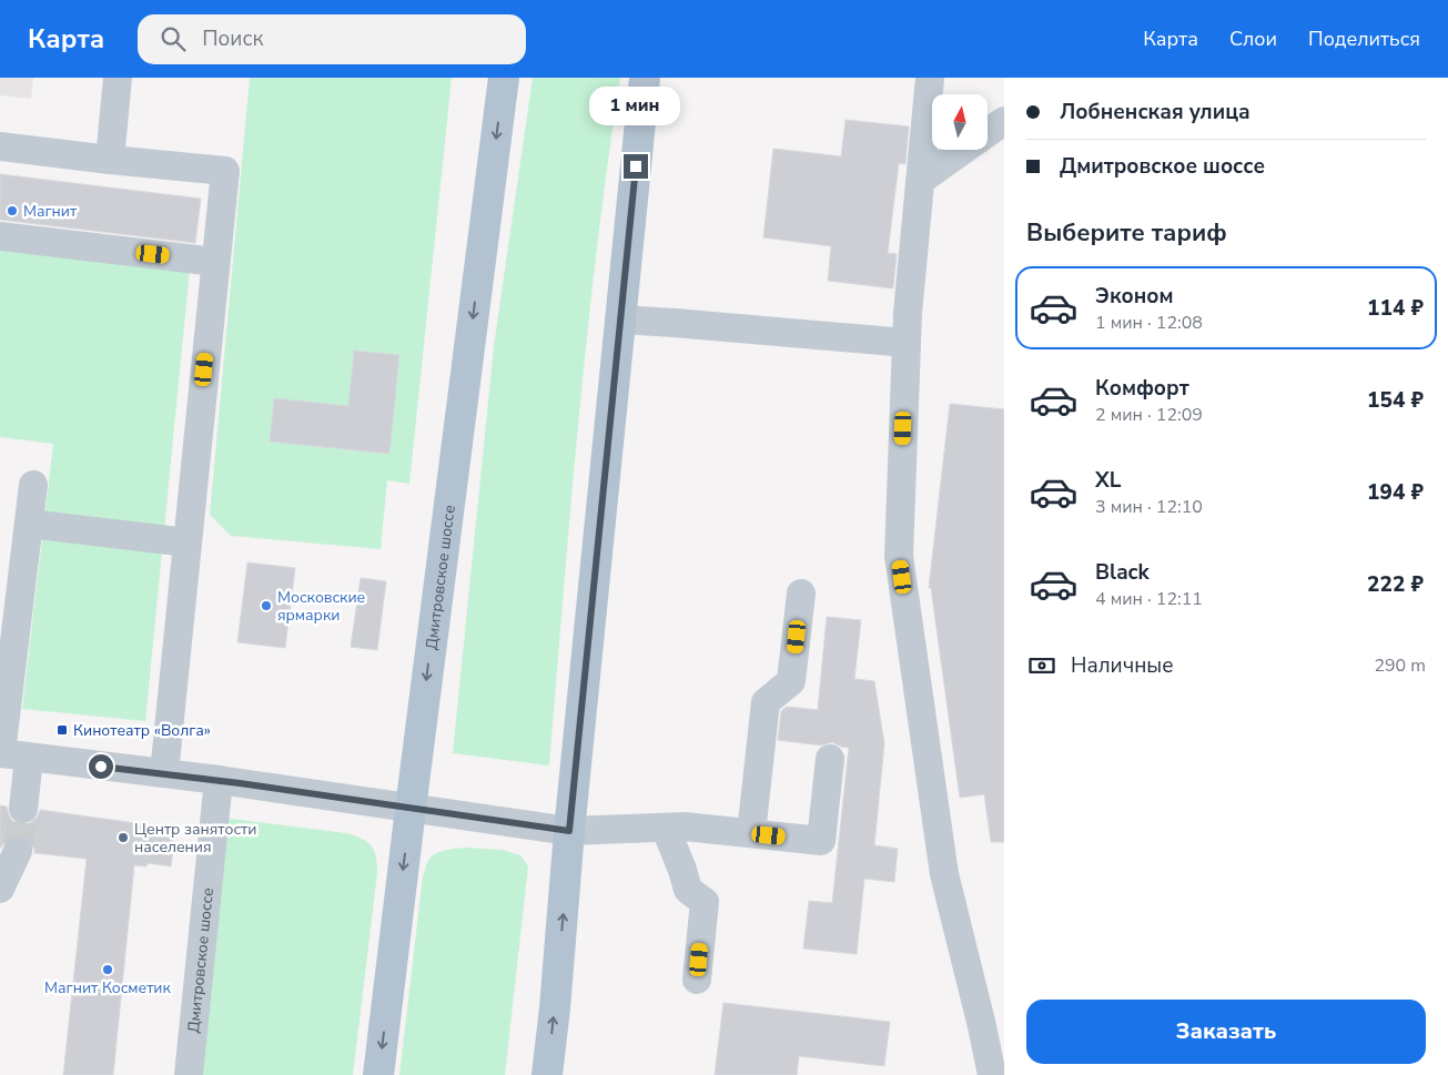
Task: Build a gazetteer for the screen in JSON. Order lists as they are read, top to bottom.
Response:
{
  "streets": {
    "main road": ["Дмитровское шоссе"]
  },
  "places": {
    "other": [
      "Магнит",
      "Московские ярмарки",
      "Центр занятости населения",
      "Магнит Косметик"
    ],
    "transit": ["Кинотеатр «Волга»"]
  },
  "north": "top",
  "page": {
    "header": "Карта",
    "search": "Поиск",
    "nav": ["Карта", "Слои", "Поделиться"],
    "banner": ["Лобненская улица", "Дмитровское шоссе"],
    "bubble": "1 мин",
    "heading": "Выберите тариф",
    "list": [
      {
        "name": "Эконом",
        "note": "1 мин · 12:08",
        "value": "114 ₽"
      },
      {
        "name": "Комфорт",
        "note": "2 мин · 12:09",
        "value": "154 ₽"
      },
      {
        "name": "XL",
        "note": "3 мин · 12:10",
        "value": "194 ₽"
      },
      {
        "name": "Black",
        "note": "4 мин · 12:11",
        "value": "222 ₽"
      }
    ],
    "pay": ["Наличные", "290 m"],
    "buttons": "Заказать"
  }
}
